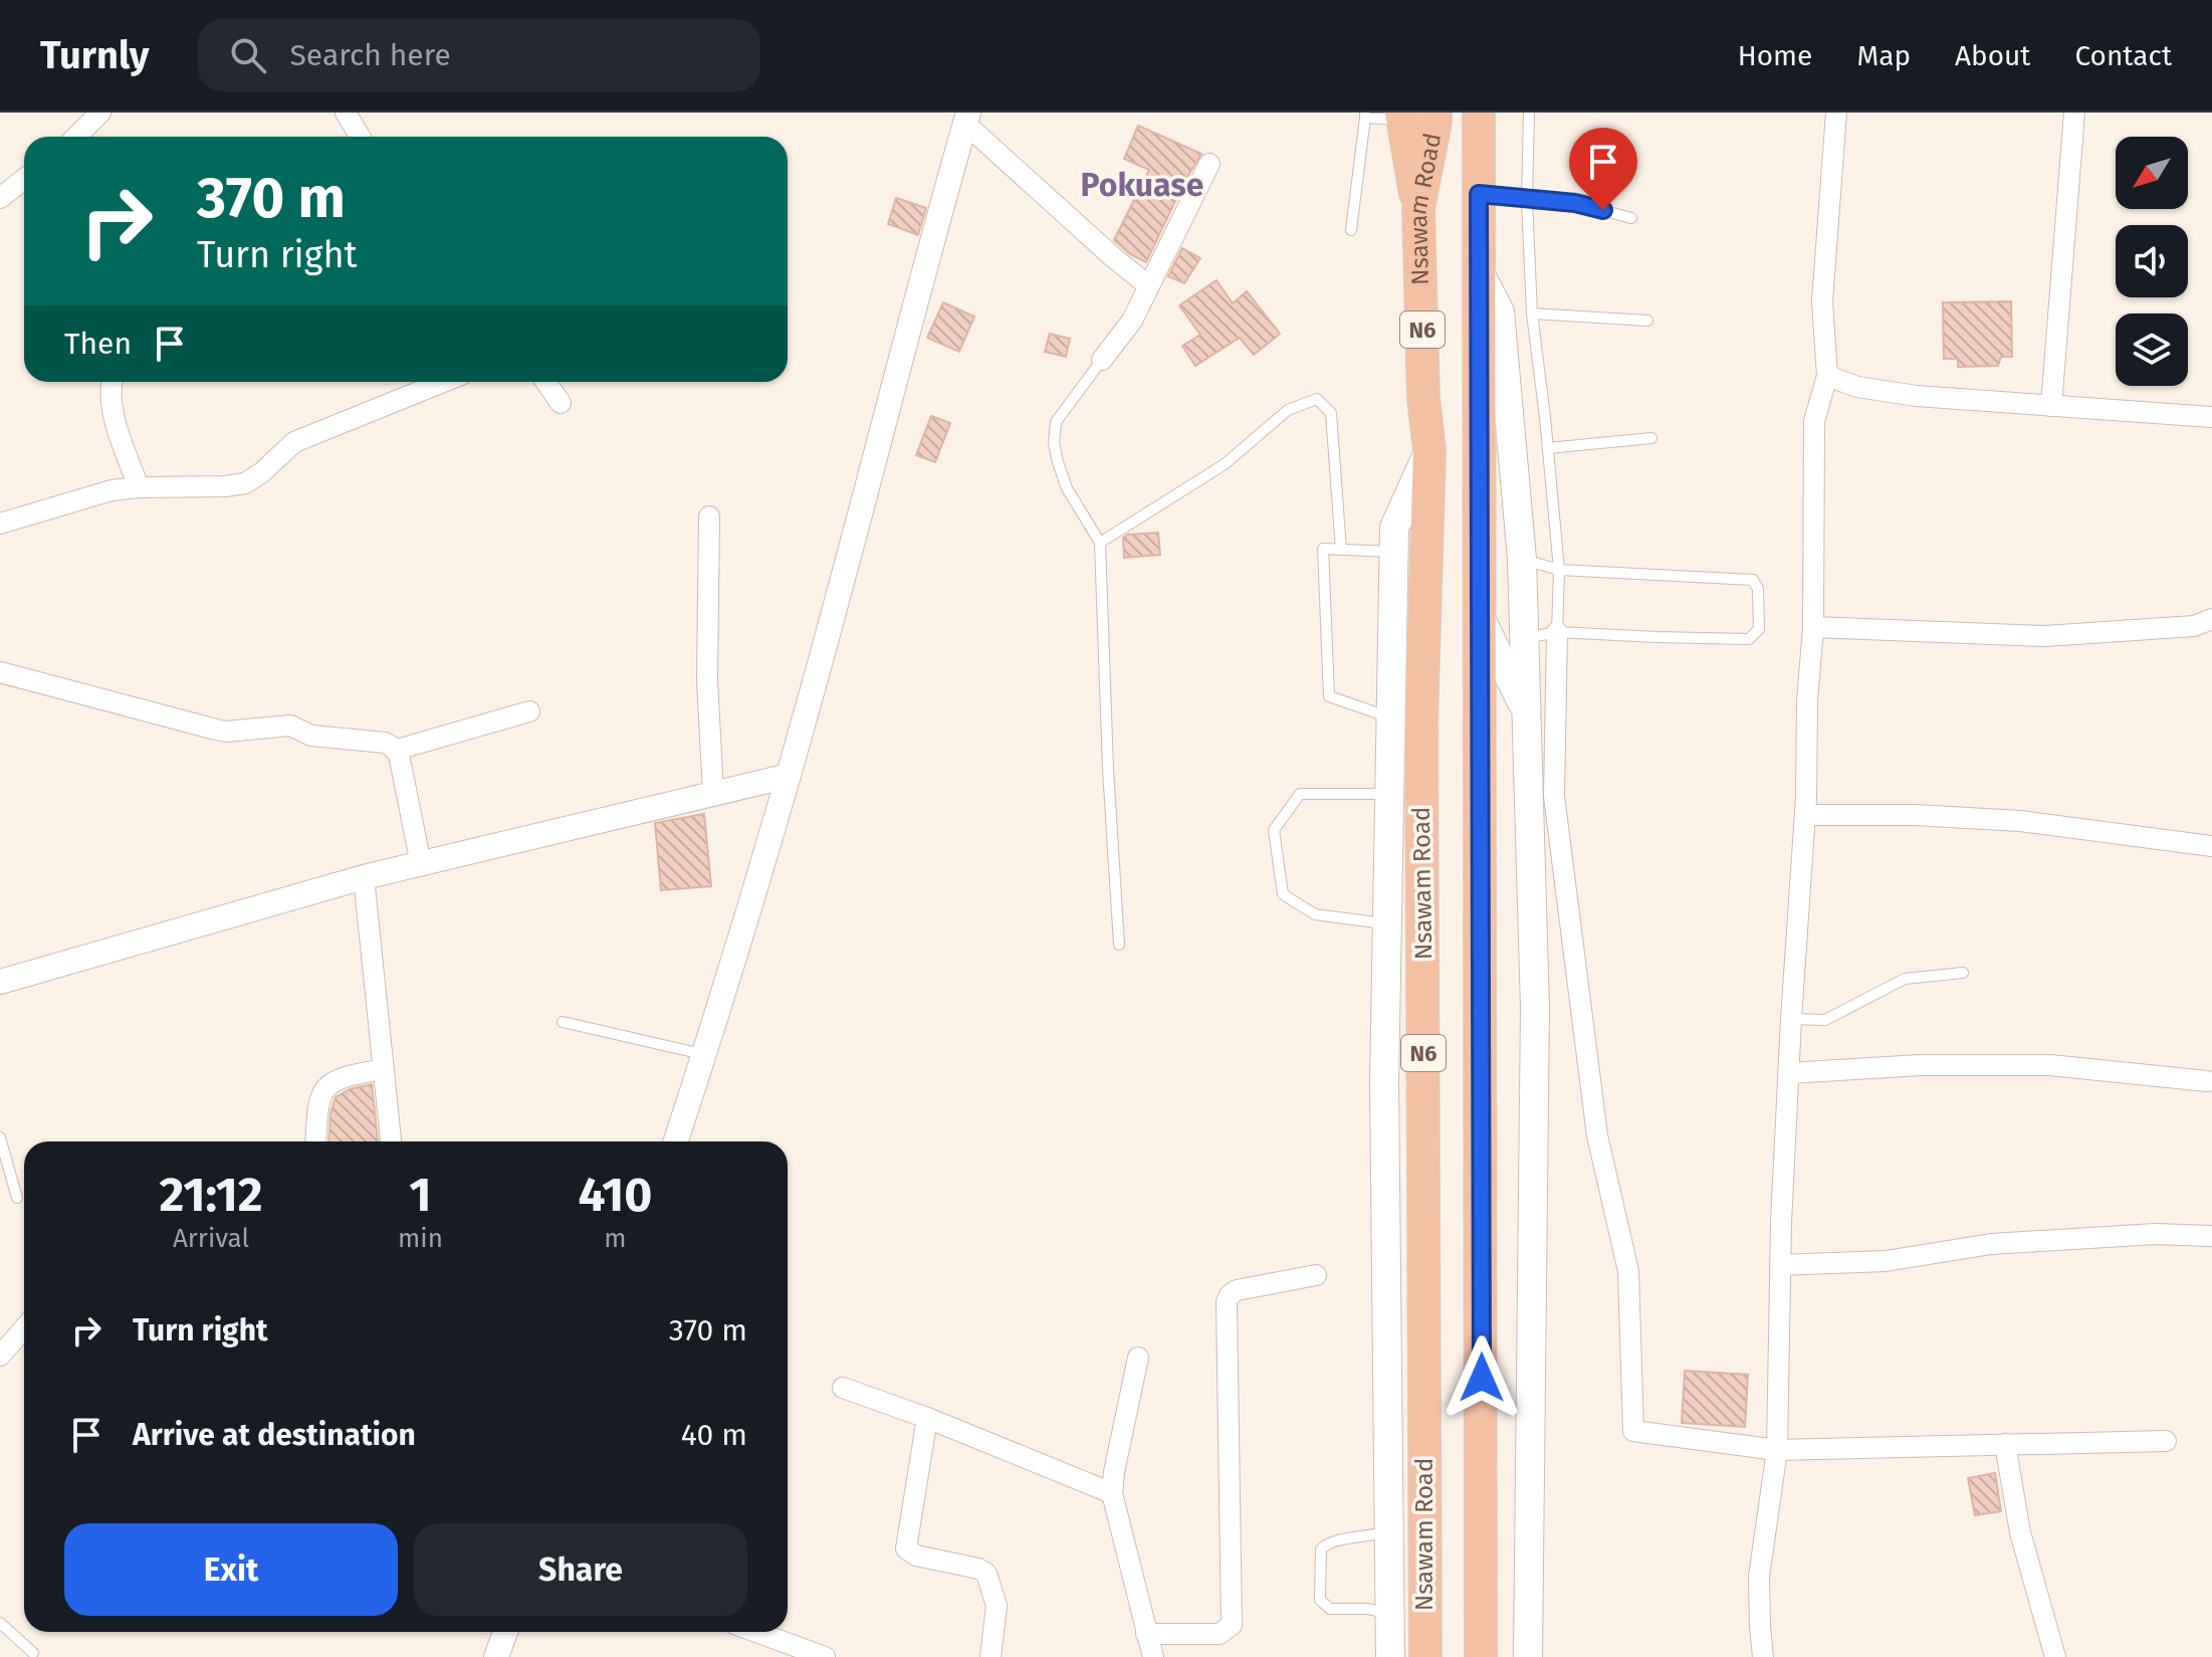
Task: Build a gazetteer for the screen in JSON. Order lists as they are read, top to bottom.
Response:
{
  "streets": {
    "highway": ["Nsawam Road", "N6"]
  },
  "districts": ["Pokuase"],
  "north": "bottom left",
  "page": {
    "header": "Turnly",
    "search": "Search here",
    "nav": [
      "Home",
      "Map",
      "About",
      "Contact"
    ],
    "turn": ["370 m", "Turn right"],
    "then": "Then",
    "eta": [
      "21:12",
      "Arrival",
      "1",
      "min",
      "410",
      "m"
    ],
    "list": [
      {
        "name": "Turn right",
        "value": "370 m"
      },
      {
        "name": "Arrive at destination",
        "value": "40 m"
      }
    ],
    "buttons": ["Exit", "Share"]
  }
}
